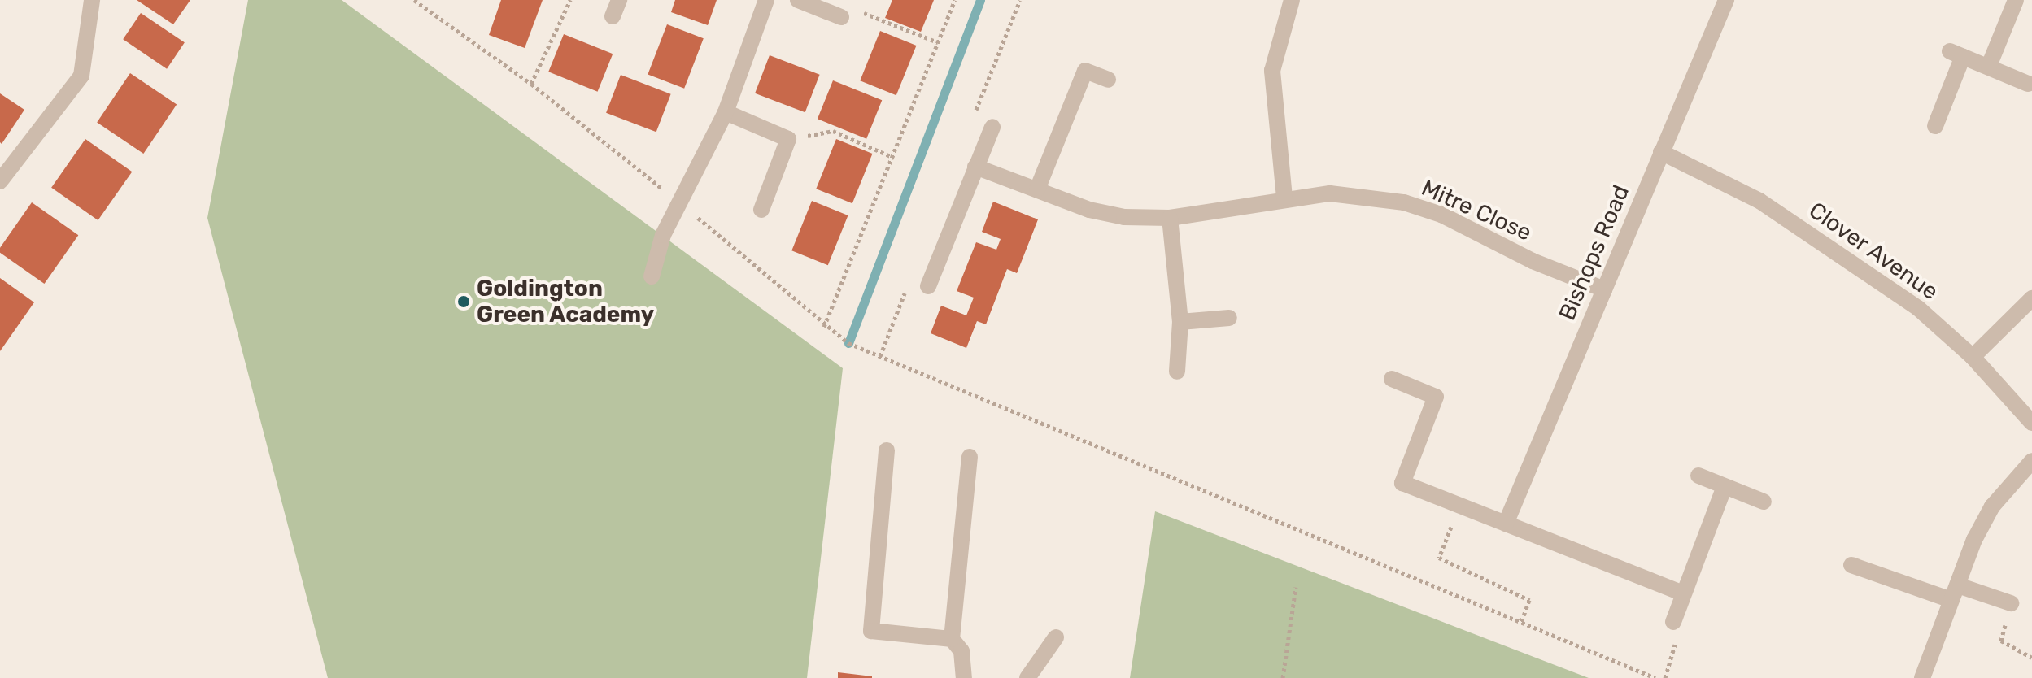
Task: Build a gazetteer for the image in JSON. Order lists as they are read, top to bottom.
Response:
{
  "streets": {
    "street": ["Mitre Close", "Clover Avenue", "Bishops Road"]
  },
  "crossings": [
    ["Mitre Close", "Bishops Road"],
    ["Clover Avenue", "Bishops Road"]
  ],
  "places": ["Goldington Green Academy"]
}
